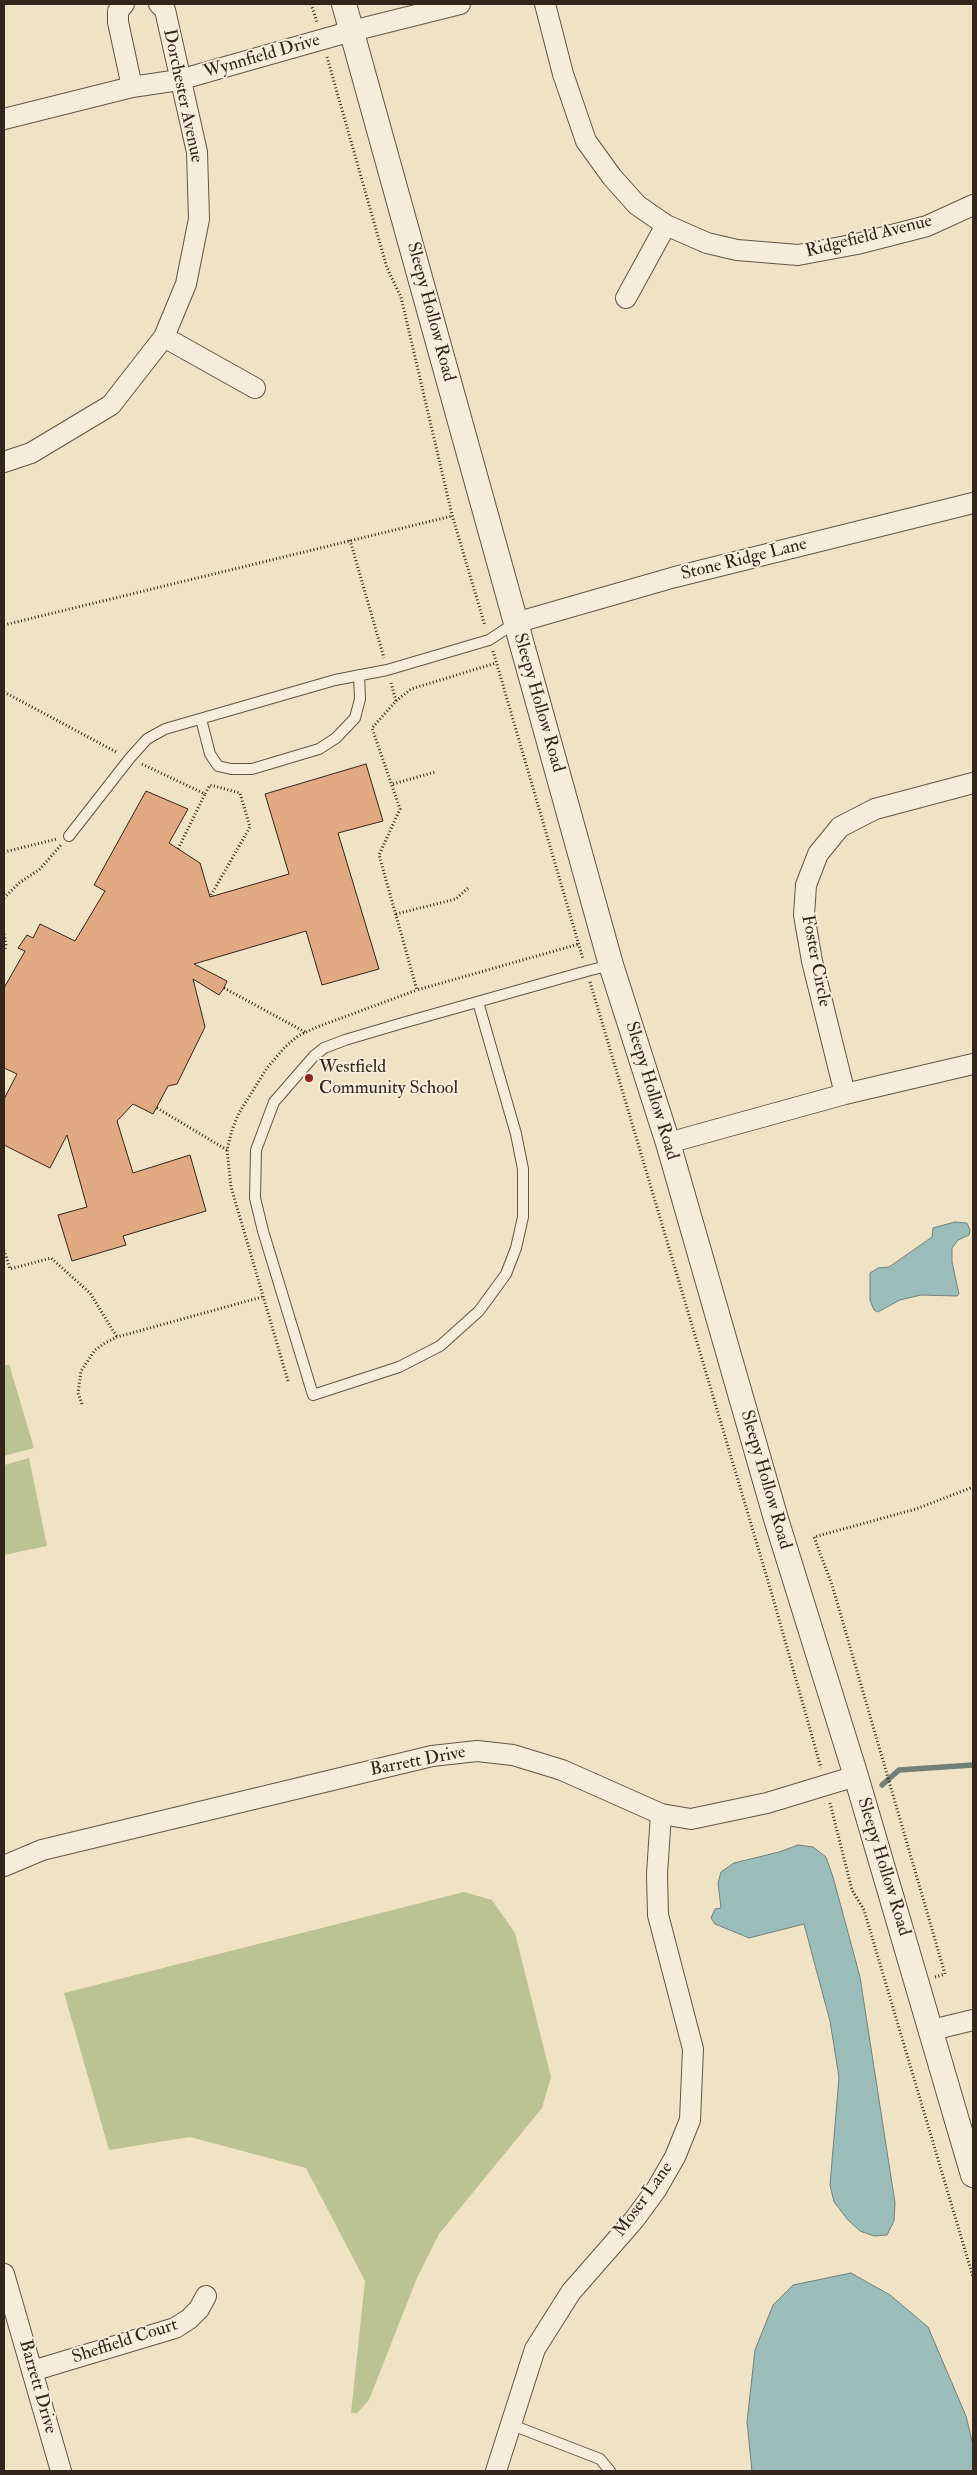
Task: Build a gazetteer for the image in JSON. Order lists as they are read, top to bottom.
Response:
{
  "streets": {
    "street": [
      "Wynnfield Drive",
      "Dorchester Avenue",
      "Ridgefield Avenue",
      "Sleepy Hollow Road",
      "Stone Ridge Lane",
      "Foster Circle",
      "Barrett Drive",
      "Moser Lane",
      "Sheffield Court"
    ]
  },
  "crossings": [
    ["Wynnfield Drive", "Dorchester Avenue"],
    ["Wynnfield Drive", "Sleepy Hollow Road"],
    ["Sleepy Hollow Road", "Stone Ridge Lane"],
    ["Sleepy Hollow Road", "Barrett Drive"],
    ["Barrett Drive", "Moser Lane"],
    ["Barrett Drive", "Sheffield Court"]
  ],
  "places": ["Westfield Community School"]
}
